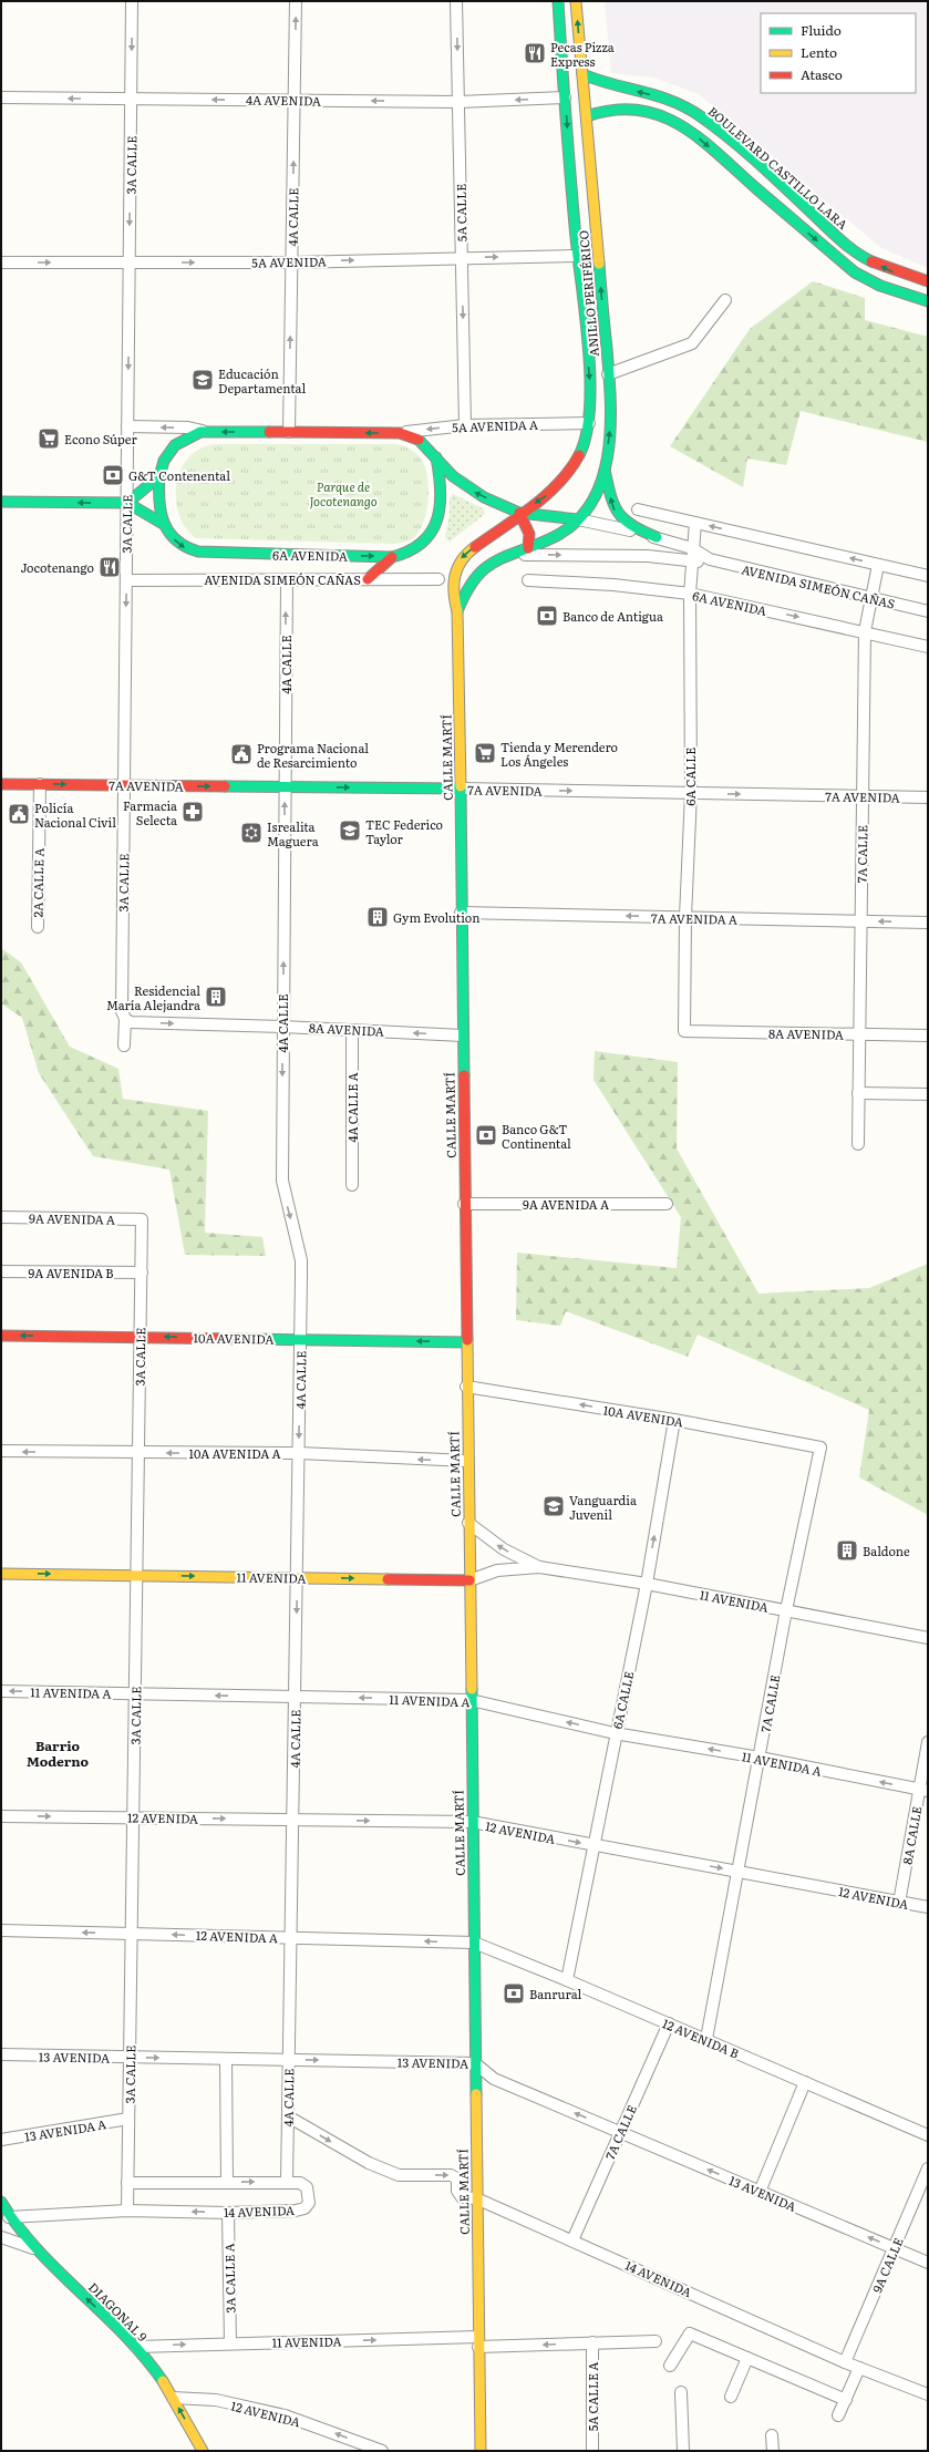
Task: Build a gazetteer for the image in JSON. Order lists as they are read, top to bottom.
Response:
{
  "streets": {
    "main road": [
      "BOULEVARD CASTILLO LARA",
      "ANILLO PERIFÉRICO",
      "6A AVENIDA",
      "CALLE MARTÍ",
      "7A AVENIDA",
      "10A AVENIDA",
      "11 AVENIDA",
      "DIAGONAL 9"
    ],
    "street": [
      "4A AVENIDA",
      "3A CALLE",
      "5A CALLE",
      "4A CALLE",
      "5A AVENIDA",
      "5A AVENIDA A",
      "AVENIDA SIMEÓN CAÑAS",
      "6A CALLE",
      "7A CALLE",
      "2A CALLE A",
      "7A AVENIDA A",
      "8A AVENIDA",
      "4A CALLE A",
      "9A AVENIDA A",
      "9A AVENIDA B",
      "10A AVENIDA A",
      "11 AVENIDA A",
      "12 AVENIDA",
      "8A CALLE",
      "12 AVENIDA A",
      "12 AVENIDA B",
      "13 AVENIDA",
      "13 AVENIDA A",
      "14 AVENIDA",
      "9A CALLE",
      "3A CALLE A",
      "5A CALLE A"
    ]
  },
  "crossings": [
    ["4A AVENIDA", "3A CALLE"],
    ["4A AVENIDA", "5A CALLE"],
    ["4A AVENIDA", "4A CALLE"],
    ["4A AVENIDA", "ANILLO PERIFÉRICO"],
    ["3A CALLE", "5A AVENIDA"],
    ["3A CALLE", "AVENIDA SIMEÓN CAÑAS"],
    ["3A CALLE", "7A AVENIDA"],
    ["3A CALLE", "8A AVENIDA"],
    ["3A CALLE", "9A AVENIDA A"],
    ["3A CALLE", "9A AVENIDA B"],
    ["3A CALLE", "10A AVENIDA"],
    ["3A CALLE", "10A AVENIDA A"],
    ["3A CALLE", "11 AVENIDA"],
    ["3A CALLE", "11 AVENIDA A"],
    ["3A CALLE", "12 AVENIDA"],
    ["3A CALLE", "12 AVENIDA A"],
    ["3A CALLE", "13 AVENIDA"],
    ["3A CALLE", "13 AVENIDA A"],
    ["3A CALLE", "14 AVENIDA"],
    ["BOULEVARD CASTILLO LARA", "ANILLO PERIFÉRICO"],
    ["5A CALLE", "5A AVENIDA"],
    ["5A CALLE", "5A AVENIDA A"],
    ["4A CALLE", "5A AVENIDA"],
    ["4A CALLE", "6A AVENIDA"],
    ["4A CALLE", "AVENIDA SIMEÓN CAÑAS"],
    ["4A CALLE", "7A AVENIDA"],
    ["4A CALLE", "8A AVENIDA"],
    ["4A CALLE", "10A AVENIDA"],
    ["4A CALLE", "10A AVENIDA A"],
    ["4A CALLE", "11 AVENIDA"],
    ["4A CALLE", "11 AVENIDA A"],
    ["4A CALLE", "12 AVENIDA"],
    ["4A CALLE", "12 AVENIDA A"],
    ["4A CALLE", "13 AVENIDA"],
    ["4A CALLE", "14 AVENIDA"],
    ["5A AVENIDA", "ANILLO PERIFÉRICO"],
    ["ANILLO PERIFÉRICO", "5A AVENIDA A"],
    ["ANILLO PERIFÉRICO", "6A AVENIDA"],
    ["ANILLO PERIFÉRICO", "AVENIDA SIMEÓN CAÑAS"],
    ["ANILLO PERIFÉRICO", "CALLE MARTÍ"],
    ["5A AVENIDA A", "6A AVENIDA"],
    ["6A AVENIDA", "AVENIDA SIMEÓN CAÑAS"],
    ["6A AVENIDA", "CALLE MARTÍ"],
    ["6A AVENIDA", "6A CALLE"],
    ["6A AVENIDA", "7A CALLE"],
    ["AVENIDA SIMEÓN CAÑAS", "CALLE MARTÍ"],
    ["AVENIDA SIMEÓN CAÑAS", "6A CALLE"],
    ["AVENIDA SIMEÓN CAÑAS", "7A CALLE"],
    ["CALLE MARTÍ", "7A AVENIDA"],
    ["CALLE MARTÍ", "7A AVENIDA A"],
    ["CALLE MARTÍ", "8A AVENIDA"],
    ["CALLE MARTÍ", "9A AVENIDA A"],
    ["CALLE MARTÍ", "10A AVENIDA"],
    ["CALLE MARTÍ", "10A AVENIDA A"],
    ["CALLE MARTÍ", "11 AVENIDA"],
    ["CALLE MARTÍ", "11 AVENIDA A"],
    ["CALLE MARTÍ", "12 AVENIDA"],
    ["CALLE MARTÍ", "12 AVENIDA A"],
    ["CALLE MARTÍ", "12 AVENIDA B"],
    ["CALLE MARTÍ", "13 AVENIDA"],
    ["CALLE MARTÍ", "14 AVENIDA"],
    ["6A CALLE", "7A AVENIDA"],
    ["6A CALLE", "7A AVENIDA A"],
    ["6A CALLE", "8A AVENIDA"],
    ["6A CALLE", "10A AVENIDA"],
    ["6A CALLE", "11 AVENIDA"],
    ["6A CALLE", "11 AVENIDA A"],
    ["6A CALLE", "12 AVENIDA"],
    ["6A CALLE", "12 AVENIDA B"],
    ["7A AVENIDA", "7A CALLE"],
    ["7A AVENIDA", "2A CALLE A"],
    ["7A CALLE", "7A AVENIDA A"],
    ["7A CALLE", "8A AVENIDA"],
    ["7A CALLE", "10A AVENIDA"],
    ["7A CALLE", "11 AVENIDA"],
    ["7A CALLE", "11 AVENIDA A"],
    ["7A CALLE", "12 AVENIDA"],
    ["7A CALLE", "12 AVENIDA B"],
    ["7A CALLE", "13 AVENIDA"],
    ["7A CALLE", "14 AVENIDA"],
    ["8A AVENIDA", "4A CALLE A"],
    ["11 AVENIDA", "3A CALLE A"],
    ["11 AVENIDA", "DIAGONAL 9"],
    ["11 AVENIDA", "5A CALLE A"],
    ["11 AVENIDA A", "8A CALLE"],
    ["12 AVENIDA", "8A CALLE"],
    ["12 AVENIDA", "DIAGONAL 9"],
    ["12 AVENIDA A", "12 AVENIDA B"],
    ["13 AVENIDA", "9A CALLE"],
    ["14 AVENIDA", "9A CALLE"],
    ["14 AVENIDA", "3A CALLE A"],
    ["14 AVENIDA", "DIAGONAL 9"]
  ],
  "one_way": [
    "4A AVENIDA",
    "5A CALLE",
    "5A AVENIDA",
    "7A AVENIDA",
    "7A AVENIDA A",
    "10A AVENIDA",
    "10A AVENIDA A",
    "11 AVENIDA A",
    "12 AVENIDA A",
    "DIAGONAL 9"
  ],
  "districts": ["Barrio Moderno"],
  "parks": ["Parque de Jocotenango"],
  "places": {
    "restaurant": ["Pecas Pizza Express", "Jocotenango"],
    "school or university": ["Educación Departamental", "TEC Federico Taylor", "Vanguardia Juvenil"],
    "supermarket": ["Econo Súper", "Tienda y Merendero Los Ángeles"],
    "bank": [
      "G&T Contenental",
      "Banco de Antigua",
      "Banco G&T Continental",
      "Banrural"
    ],
    "public building": ["Programa Nacional de Resarcimiento", "Policía Nacional Civil"],
    "pharmacy": ["Farmacia Selecta"],
    "synagogue": ["Isrealita Maguera"],
    "building": ["Gym Evolution", "Residencial María Alejandra", "Baldone"]
  },
  "legend": ["Fluido", "Lento", "Atasco"]
}
